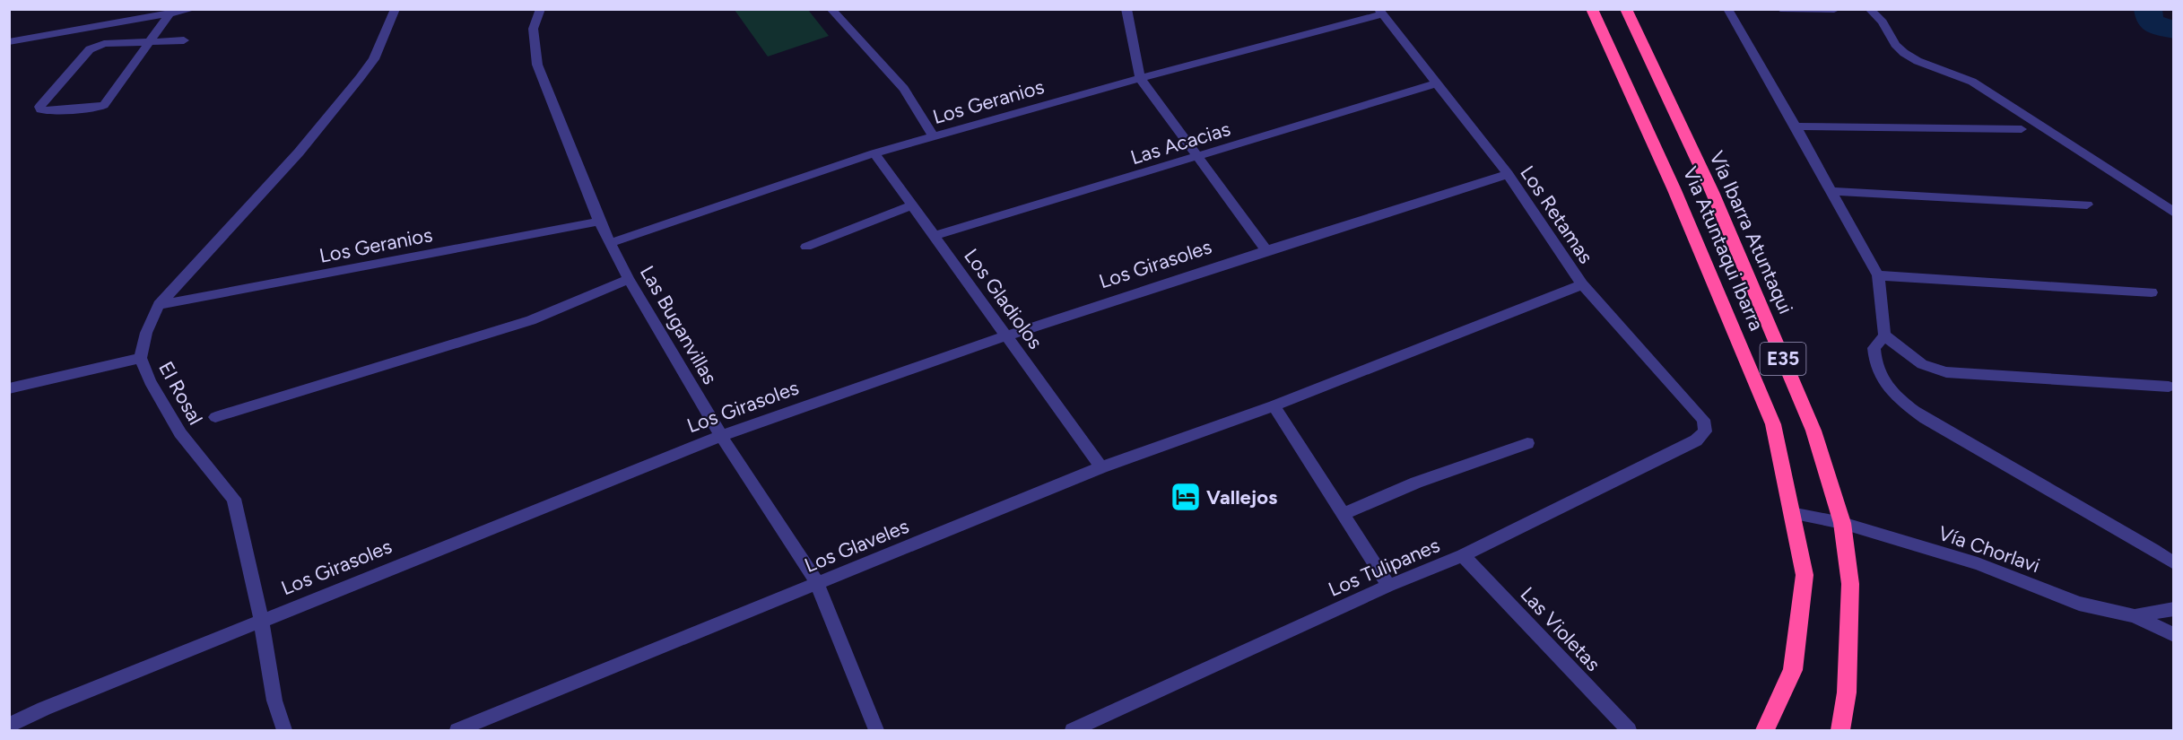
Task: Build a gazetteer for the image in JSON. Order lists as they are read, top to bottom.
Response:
{
  "streets": {
    "highway": ["Vía Ibarra Atuntaqui", "Via Atuntaqui Ibarra", "E35"],
    "street": [
      "Los Geranios",
      "Las Acacias",
      "Los Retamas",
      "Los Girasoles",
      "Los Gladiolos",
      "Las Buganvillas",
      "El Rosal",
      "Los Glaveles",
      "Vía Chorlavi",
      "Los Tulipanes",
      "Las Violetas"
    ]
  },
  "crossings": [
    ["Los Geranios", "Los Retamas"],
    ["Los Geranios", "Los Gladiolos"],
    ["Los Geranios", "Las Buganvillas"],
    ["Los Geranios", "El Rosal"],
    ["Las Acacias", "Los Retamas"],
    ["Las Acacias", "Los Gladiolos"],
    ["Los Retamas", "Los Girasoles"],
    ["Los Retamas", "Los Glaveles"],
    ["Los Retamas", "Los Tulipanes"],
    ["Vía Ibarra Atuntaqui", "Vía Chorlavi"],
    ["Via Atuntaqui Ibarra", "Vía Chorlavi"],
    ["Los Girasoles", "Los Gladiolos"],
    ["Los Girasoles", "Las Buganvillas"],
    ["Los Girasoles", "El Rosal"],
    ["Los Gladiolos", "Los Glaveles"],
    ["Las Buganvillas", "Los Glaveles"],
    ["Los Tulipanes", "Las Violetas"]
  ],
  "places": {
    "hotel": ["Vallejos"]
  }
}
